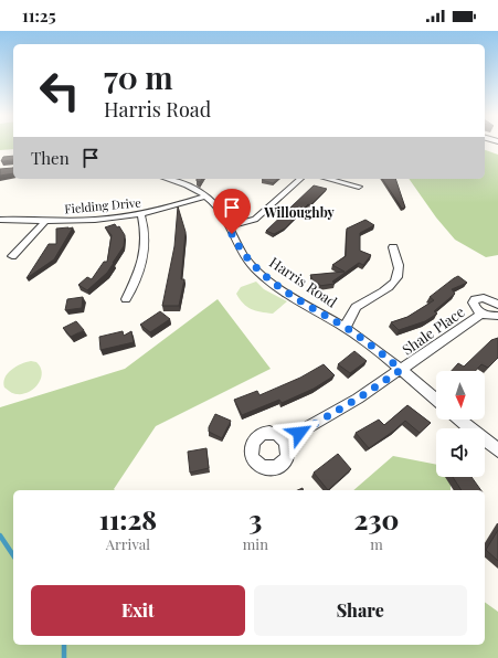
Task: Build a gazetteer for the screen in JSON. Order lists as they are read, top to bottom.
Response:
{
  "streets": {
    "street": ["Fielding Drive", "Harris Road", "Shale Place"]
  },
  "crossings": [
    ["Fielding Drive", "Harris Road"],
    ["Harris Road", "Shale Place"]
  ],
  "districts": ["Willoughby"],
  "north": "bottom",
  "page": {
    "status": "11:25",
    "turn": ["70 m", "Harris Road"],
    "then": "Then",
    "eta": [
      "11:28",
      "Arrival",
      "3",
      "min",
      "230",
      "m"
    ],
    "buttons": ["Exit", "Share"]
  }
}
